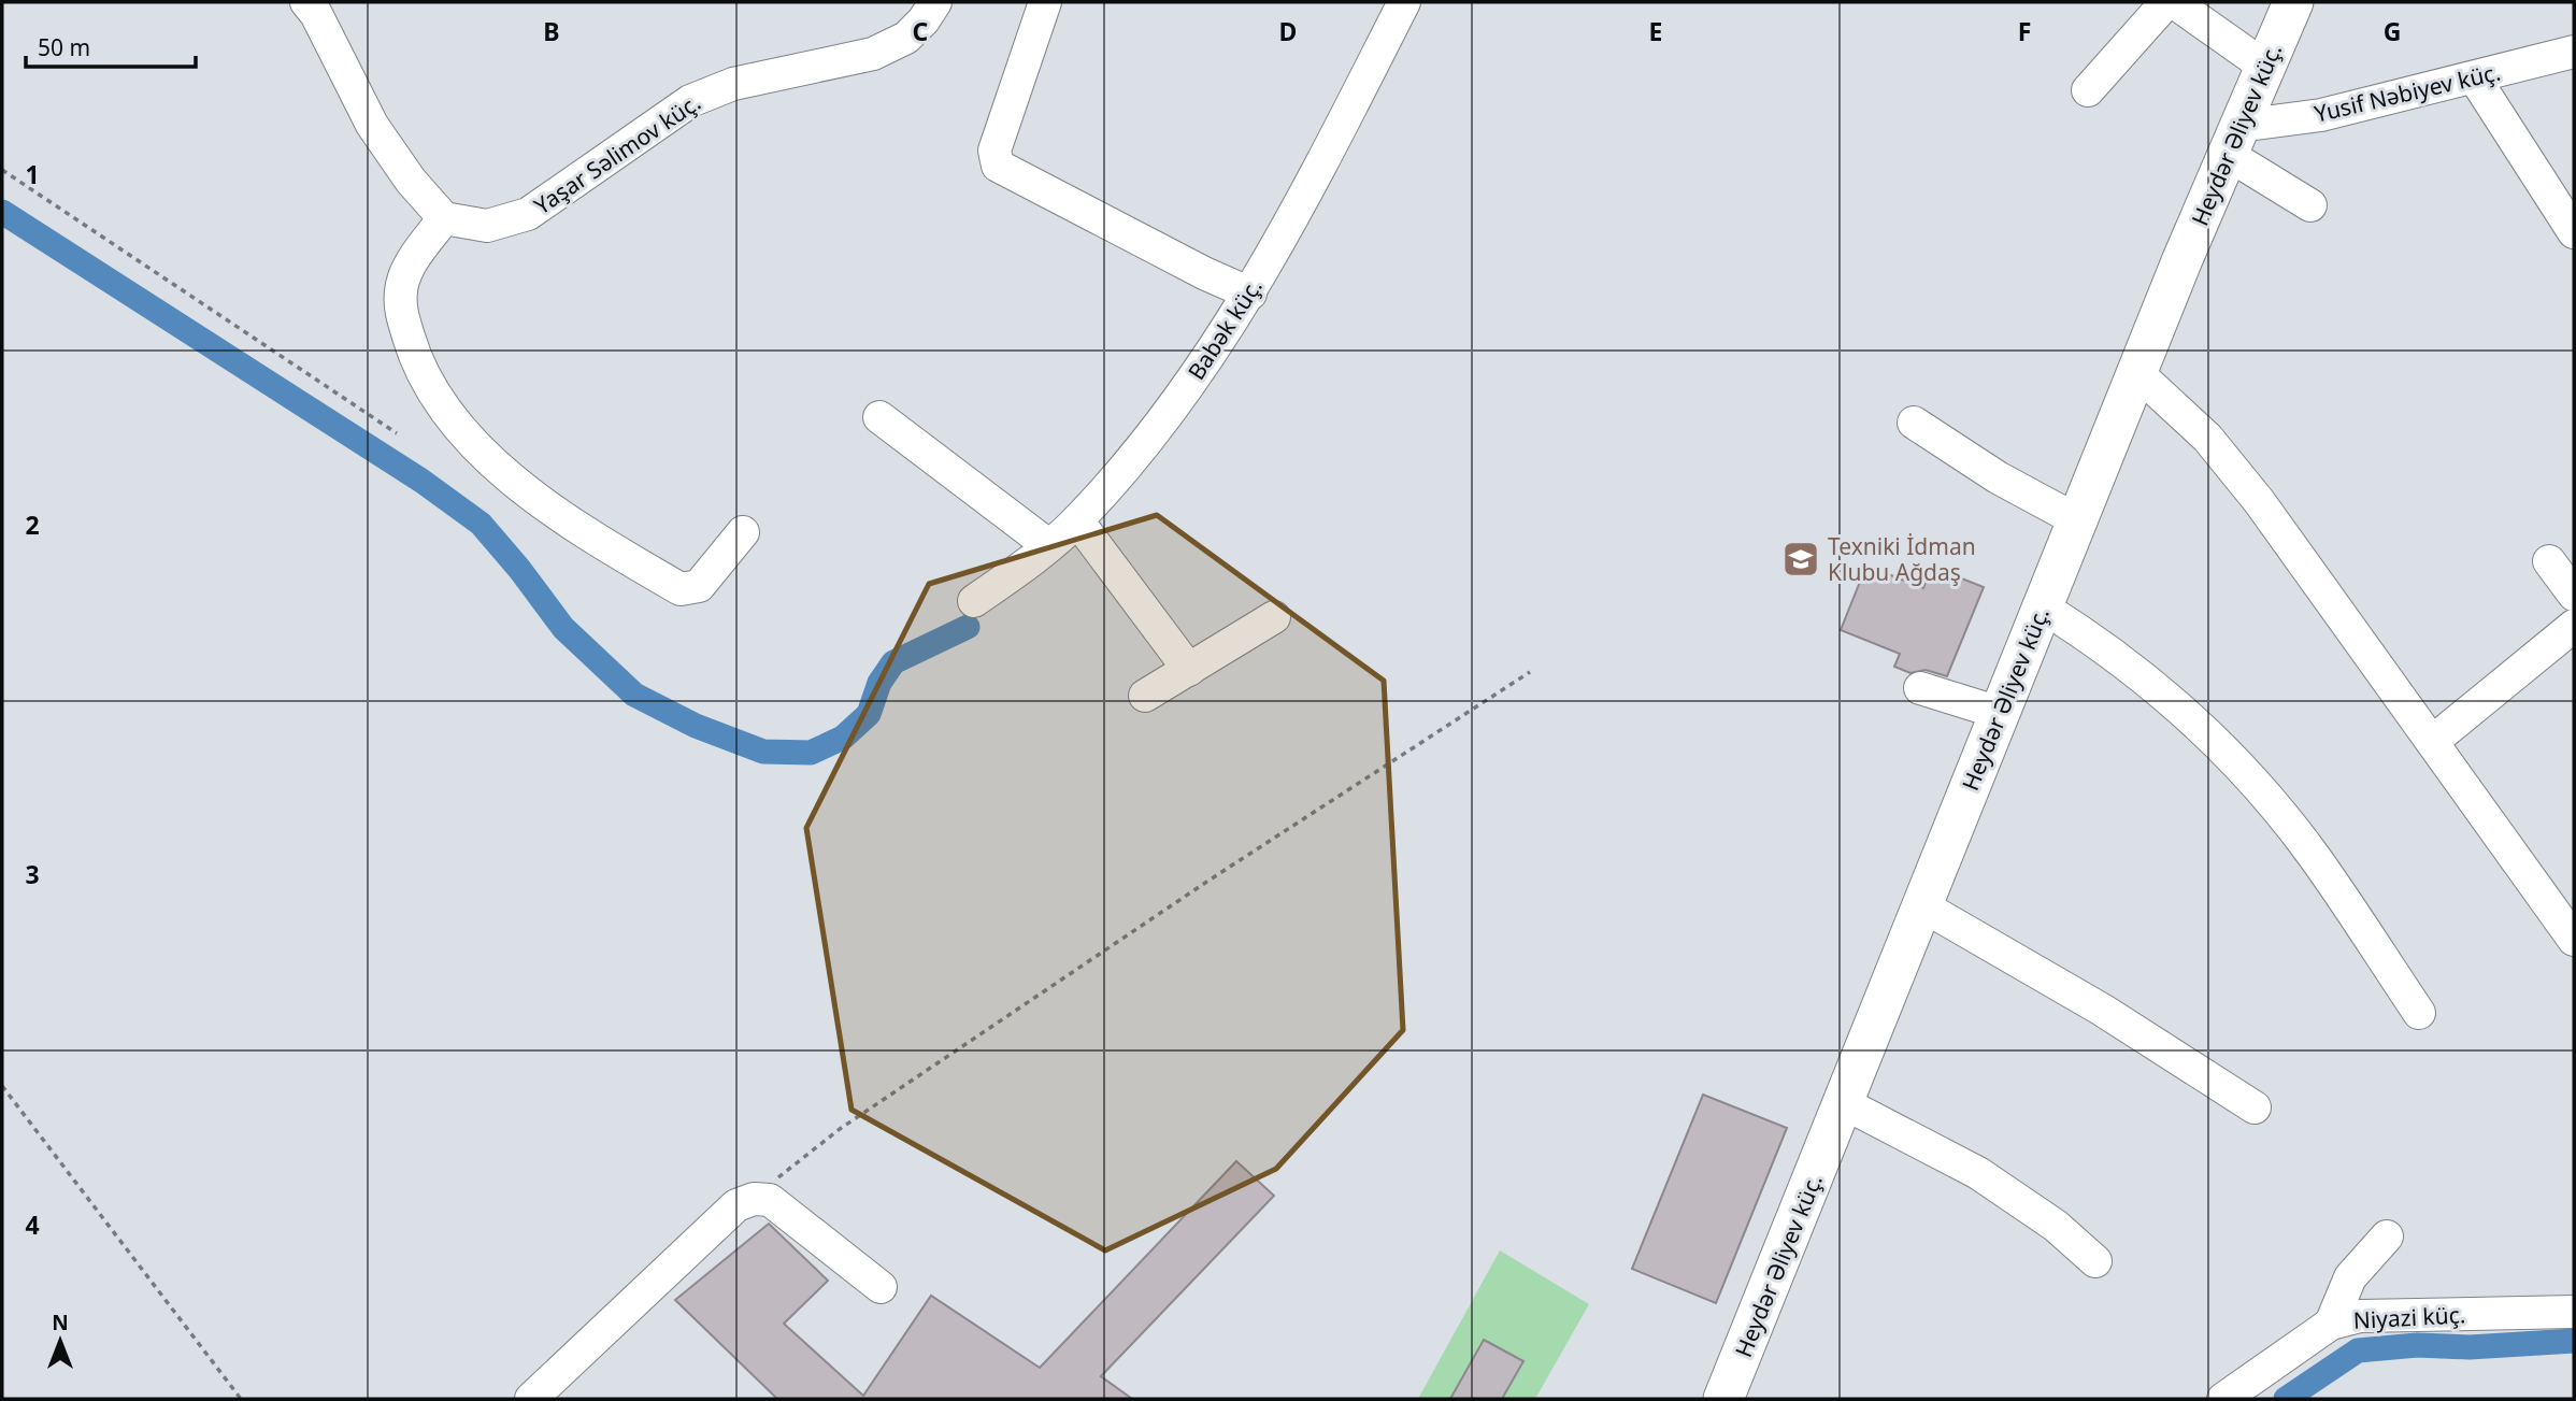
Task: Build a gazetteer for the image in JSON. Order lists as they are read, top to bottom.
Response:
{
  "streets": {
    "main road": ["Heydər Əliyev küç."],
    "street": [
      "Yusif Nəbiyev küç.",
      "Yaşar Səlimov küç.",
      "Babək küç.",
      "Niyazi küç."
    ]
  },
  "crossings": [
    ["Yusif Nəbiyev küç.", "Heydər Əliyev küç."]
  ],
  "places": {
    "school or university": ["Texniki İdman Klubu Ağdaş"]
  },
  "scale_bar": "50 m",
  "north": "top",
  "grid": {
    "columns": [
      "B",
      "C",
      "D",
      "E",
      "F",
      "G"
    ],
    "rows": [
      "1",
      "2",
      "3",
      "4"
    ]
  }
}
